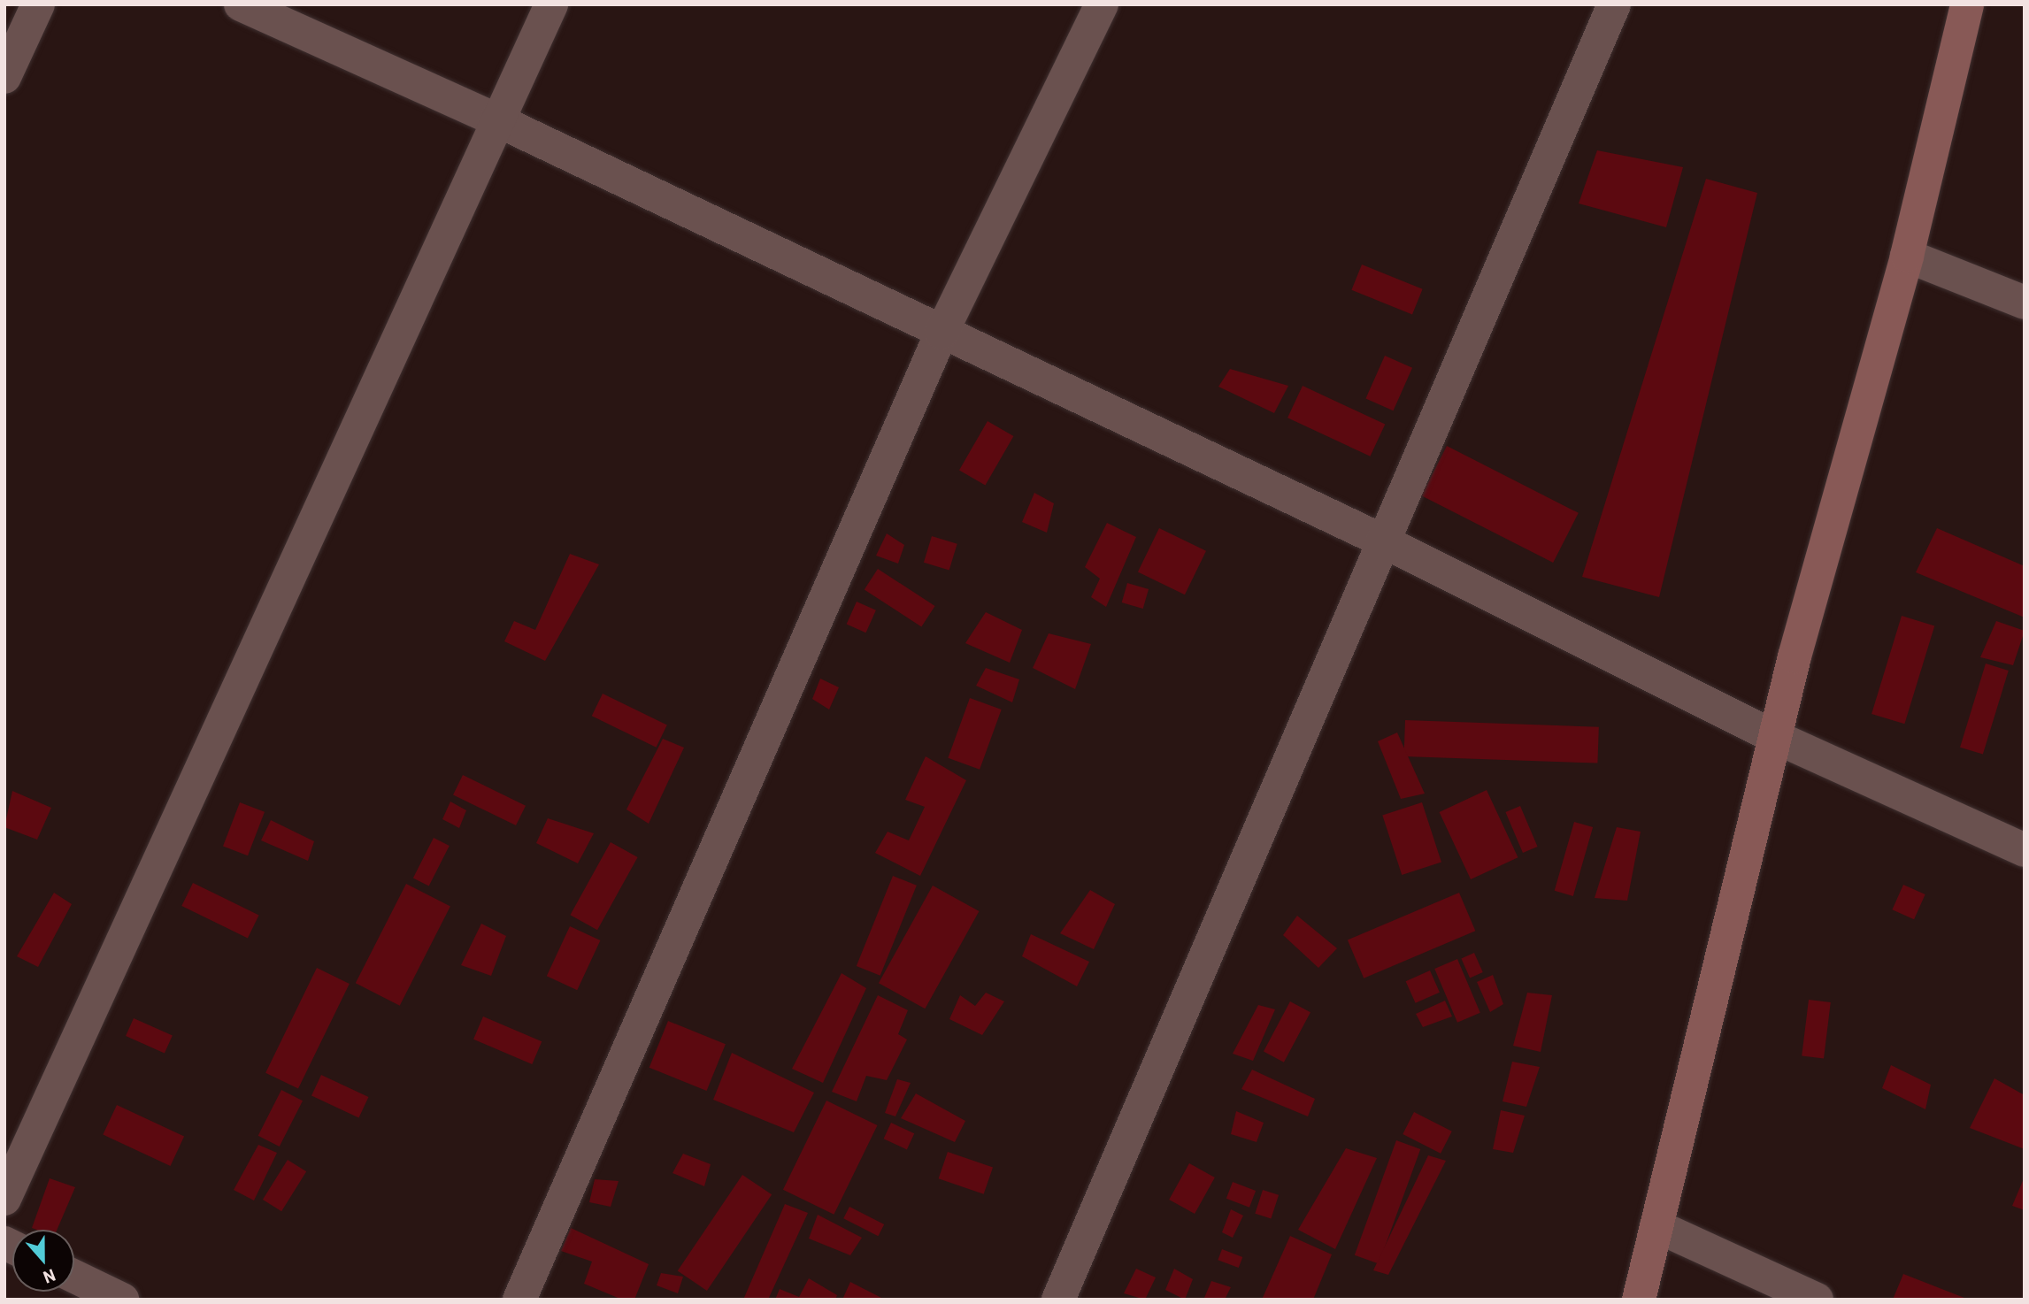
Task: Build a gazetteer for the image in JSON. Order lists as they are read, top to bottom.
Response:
{
  "north": "bottom"
}
